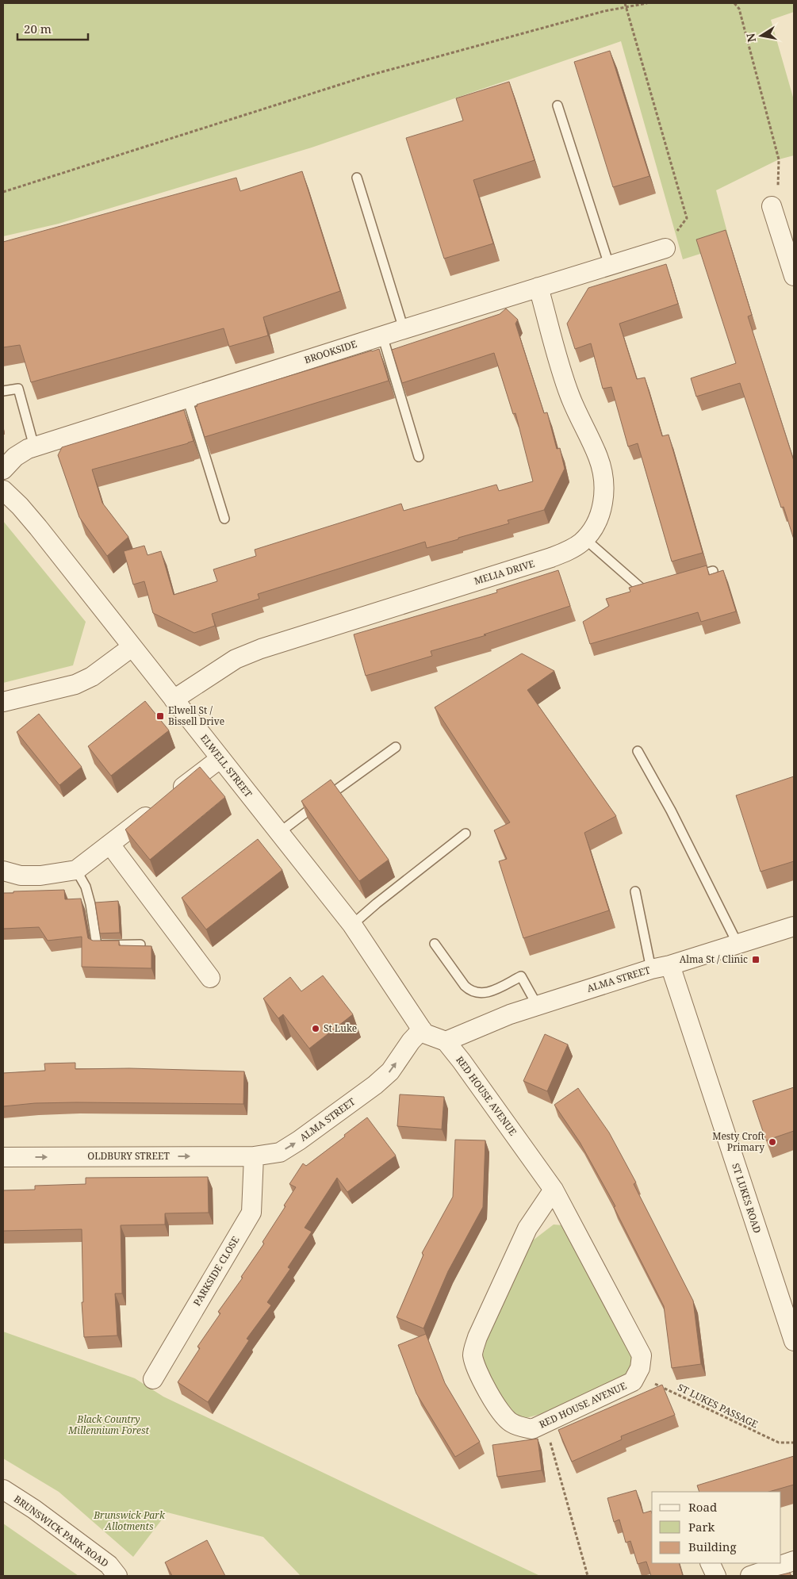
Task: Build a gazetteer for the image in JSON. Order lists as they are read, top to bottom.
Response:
{
  "streets": {
    "street": [
      "BROOKSIDE",
      "MELIA DRIVE",
      "ELWELL STREET",
      "ALMA STREET",
      "RED HOUSE AVENUE",
      "OLDBURY STREET",
      "ST LUKES ROAD",
      "PARKSIDE CLOSE",
      "BRUNSWICK PARK ROAD"
    ],
    "path": ["ST LUKES PASSAGE"]
  },
  "crossings": [
    ["BROOKSIDE", "MELIA DRIVE"],
    ["MELIA DRIVE", "ELWELL STREET"],
    ["ELWELL STREET", "ALMA STREET"],
    ["ELWELL STREET", "RED HOUSE AVENUE"],
    ["ALMA STREET", "RED HOUSE AVENUE"],
    ["ALMA STREET", "OLDBURY STREET"],
    ["ALMA STREET", "ST LUKES ROAD"],
    ["ALMA STREET", "PARKSIDE CLOSE"],
    ["RED HOUSE AVENUE", "ST LUKES PASSAGE"],
    ["OLDBURY STREET", "PARKSIDE CLOSE"]
  ],
  "one_way": ["ALMA STREET", "OLDBURY STREET"],
  "parks": ["Black Country Millennium Forest", "Brunswick Park Allotments"],
  "places": {
    "transit": ["Elwell St / Bissell Drive", "Alma St / Clinic"],
    "other": ["St Luke", "Mesty Croft Primary"]
  },
  "legend": ["Road", "Park", "Building"],
  "scale_bar": "20 m",
  "north": "left"
}
